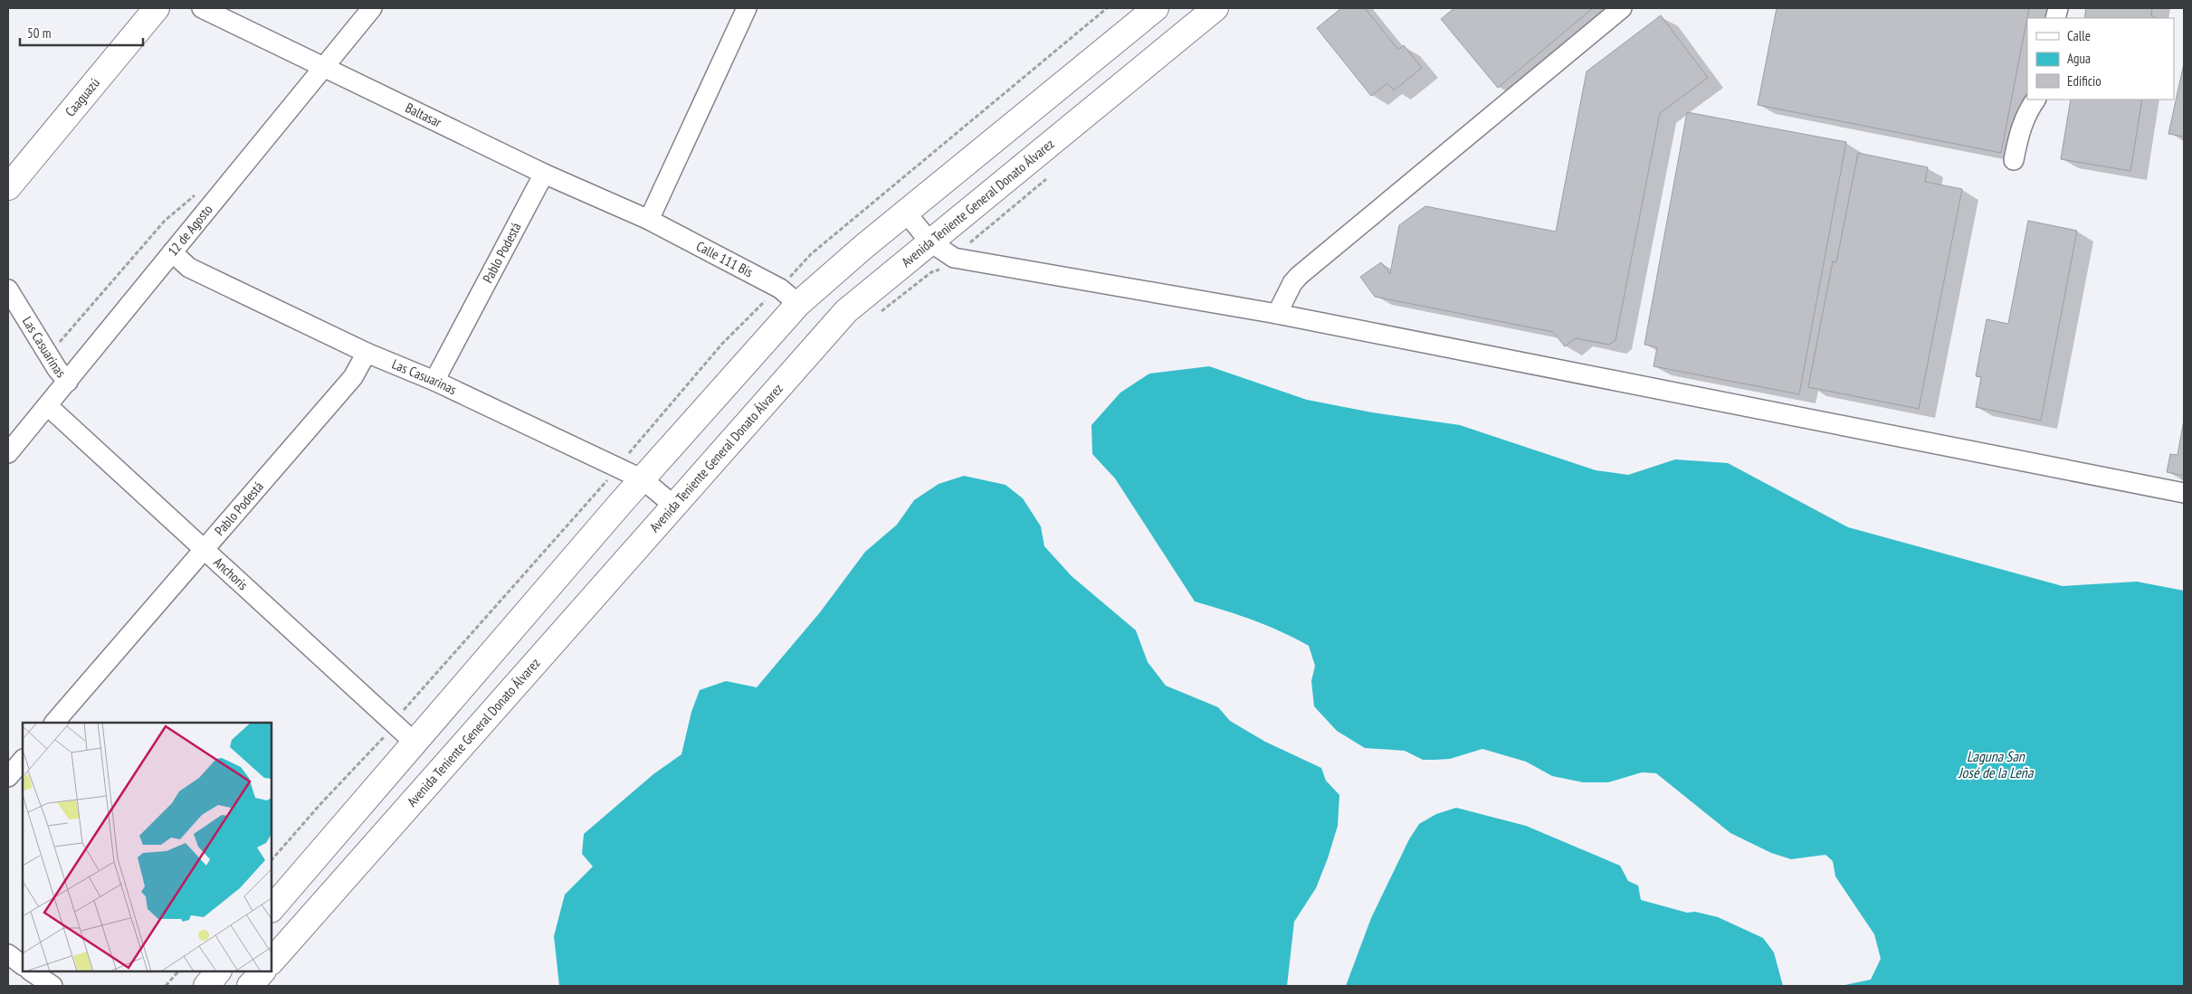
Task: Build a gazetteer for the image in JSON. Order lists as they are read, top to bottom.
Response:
{
  "streets": {
    "main road": ["Caaguazú", "Avenida Teniente General Donato Álvarez"],
    "street": [
      "Baltasar",
      "12 de Agosto",
      "Pablo Podestá",
      "Calle 111 Bis",
      "Las Casuarinas",
      "Anchoris"
    ]
  },
  "crossings": [
    ["Baltasar", "12 de Agosto"],
    ["Baltasar", "Pablo Podestá"],
    ["Baltasar", "Calle 111 Bis"],
    ["Avenida Teniente General Donato Álvarez", "Las Casuarinas"],
    ["12 de Agosto", "Las Casuarinas"],
    ["12 de Agosto", "Anchoris"],
    ["Pablo Podestá", "Las Casuarinas"],
    ["Pablo Podestá", "Anchoris"]
  ],
  "water": ["Laguna San José de la Leña"],
  "legend": ["Calle", "Agua", "Edificio"],
  "scale_bar": "50 m"
}
